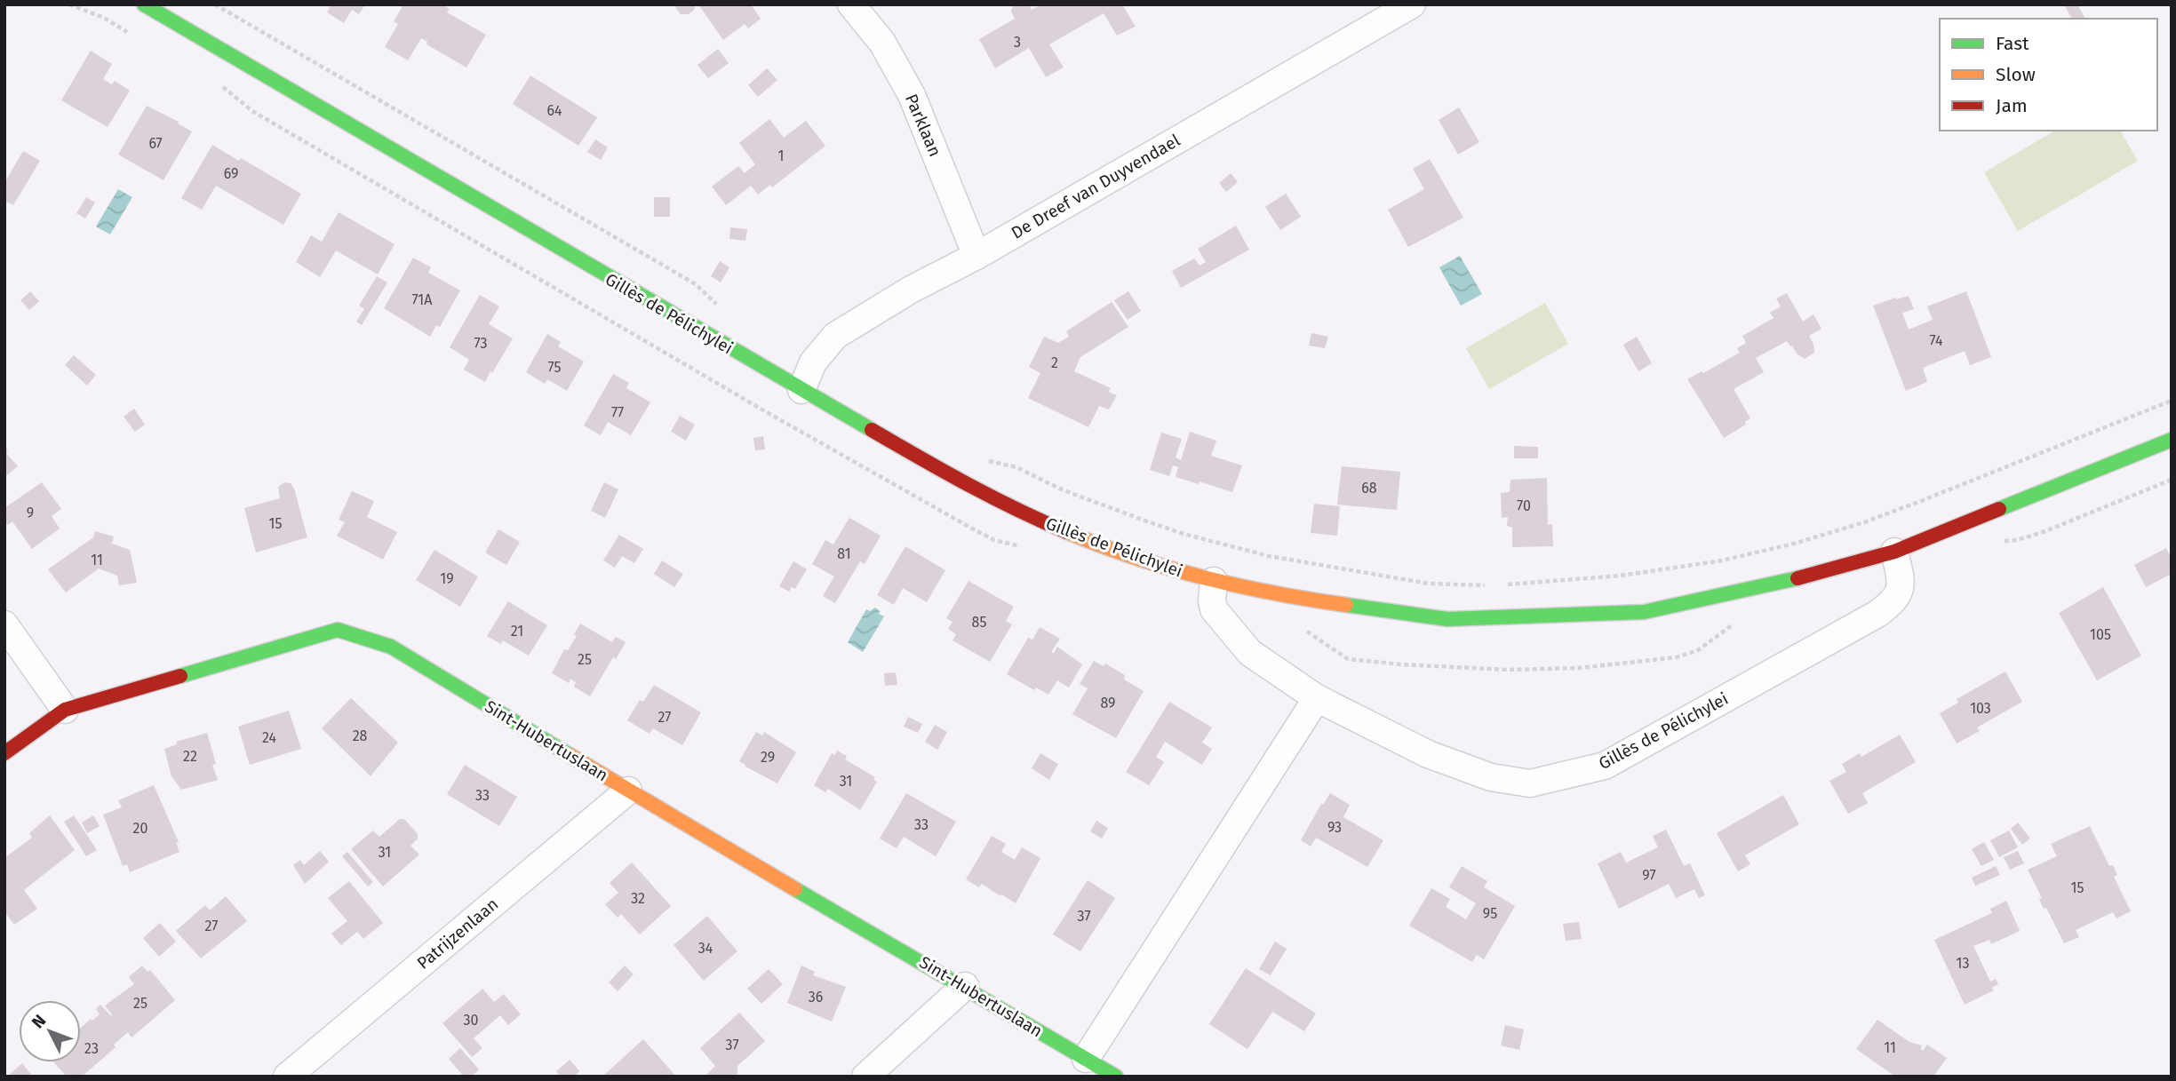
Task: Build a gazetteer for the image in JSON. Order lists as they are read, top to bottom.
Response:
{
  "streets": {
    "main road": ["Gillès de Pélichylei", "Sint-Hubertuslaan"],
    "street": ["Parklaan", "De Dreef van Duyvendael", "Patrijzenlaan"]
  },
  "crossings": [
    ["Parklaan", "De Dreef van Duyvendael"],
    ["De Dreef van Duyvendael", "Gillès de Pélichylei"],
    ["Sint-Hubertuslaan", "Patrijzenlaan"]
  ],
  "house_numbers": [
    "3",
    "64",
    "67",
    "1",
    "69",
    "71A",
    "74",
    "73",
    "2",
    "75",
    "77",
    "68",
    "70",
    "9",
    "15",
    "81",
    "11",
    "19",
    "85",
    "21",
    "105",
    "25",
    "89",
    "103",
    "27",
    "28",
    "24",
    "22",
    "29",
    "31",
    "33",
    "33",
    "93",
    "20",
    "31",
    "97",
    "15",
    "32",
    "95",
    "37",
    "27",
    "34",
    "13",
    "36",
    "25",
    "30",
    "37",
    "11",
    "23"
  ],
  "legend": ["Fast", "Slow", "Jam"],
  "north": "top left"
}
